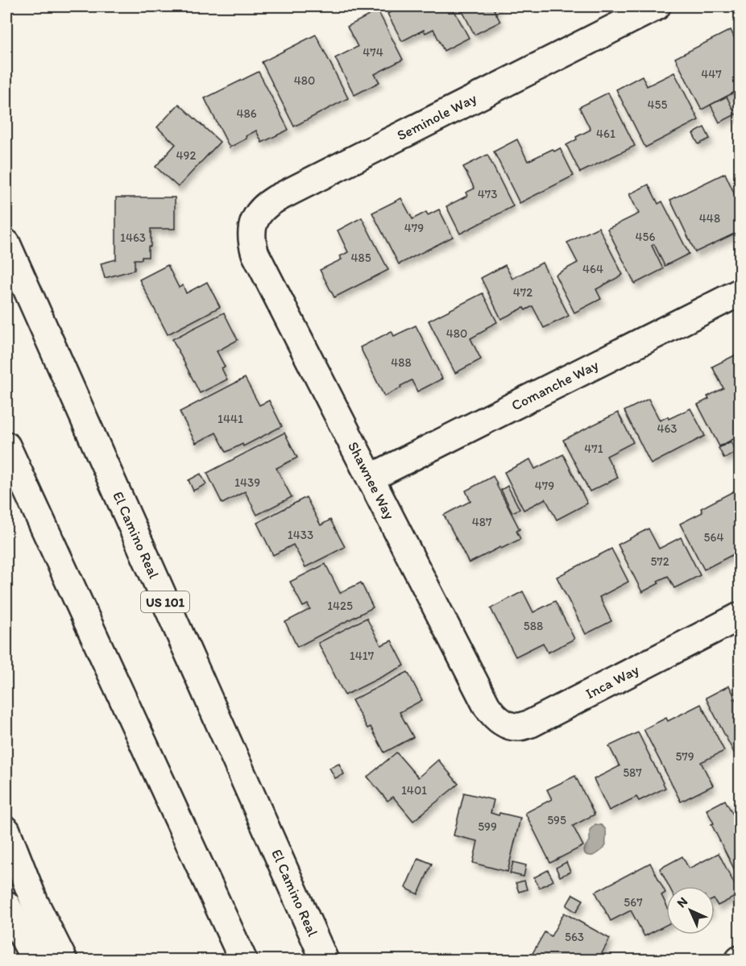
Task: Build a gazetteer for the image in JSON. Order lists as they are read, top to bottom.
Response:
{
  "streets": {
    "main road": [
      "Seminole Way",
      "Comanche Way",
      "Shawnee Way",
      "El Camino Real",
      "US 101",
      "Inca Way"
    ]
  },
  "crossings": [
    ["Seminole Way", "Shawnee Way"],
    ["Comanche Way", "Shawnee Way"],
    ["Shawnee Way", "Inca Way"]
  ],
  "house_numbers": [
    "474",
    "447",
    "480",
    "455",
    "486",
    "461",
    "492",
    "473",
    "448",
    "479",
    "456",
    "1463",
    "485",
    "464",
    "472",
    "480",
    "488",
    "1441",
    "463",
    "471",
    "1439",
    "479",
    "487",
    "1433",
    "564",
    "572",
    "1425",
    "588",
    "1417",
    "579",
    "587",
    "1401",
    "595",
    "599",
    "567",
    "563"
  ],
  "north": "top left"
}
